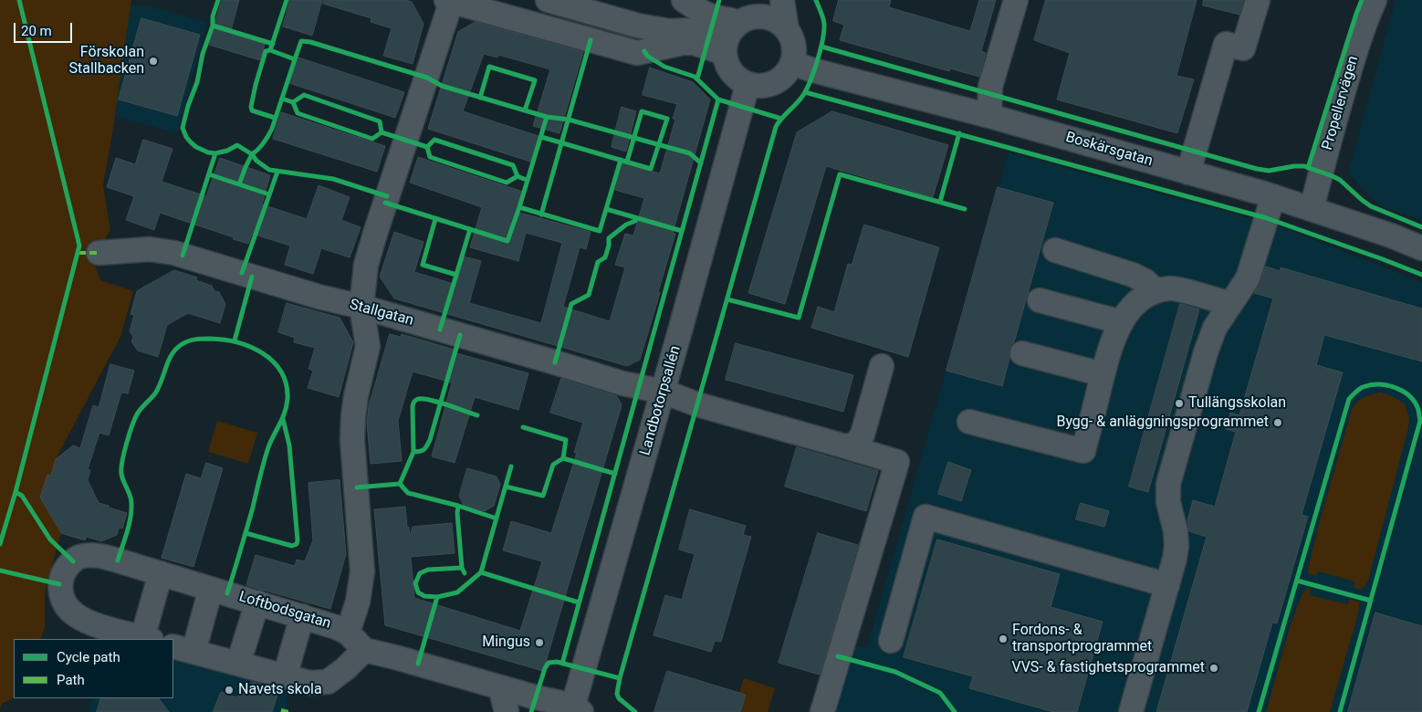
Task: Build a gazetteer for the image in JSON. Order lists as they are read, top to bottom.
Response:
{
  "streets": {
    "street": [
      "Propellervägen",
      "Boskärsgatan",
      "Stallgatan",
      "Landbotorpsallén",
      "Loftbodsgatan"
    ]
  },
  "crossings": [
    ["Propellervägen", "Boskärsgatan"],
    ["Boskärsgatan", "Landbotorpsallén"],
    ["Stallgatan", "Landbotorpsallén"],
    ["Landbotorpsallén", "Loftbodsgatan"]
  ],
  "places": [
    "Förskolan Stallbacken",
    "Tullängsskolan",
    "Bygg- & anläggningsprogrammet",
    "Fordons- & transportprogrammet",
    "Mingus",
    "VVS- & fastighetsprogrammet",
    "Navets skola"
  ],
  "legend": ["Cycle path", "Path"],
  "scale_bar": "20 m"
}
